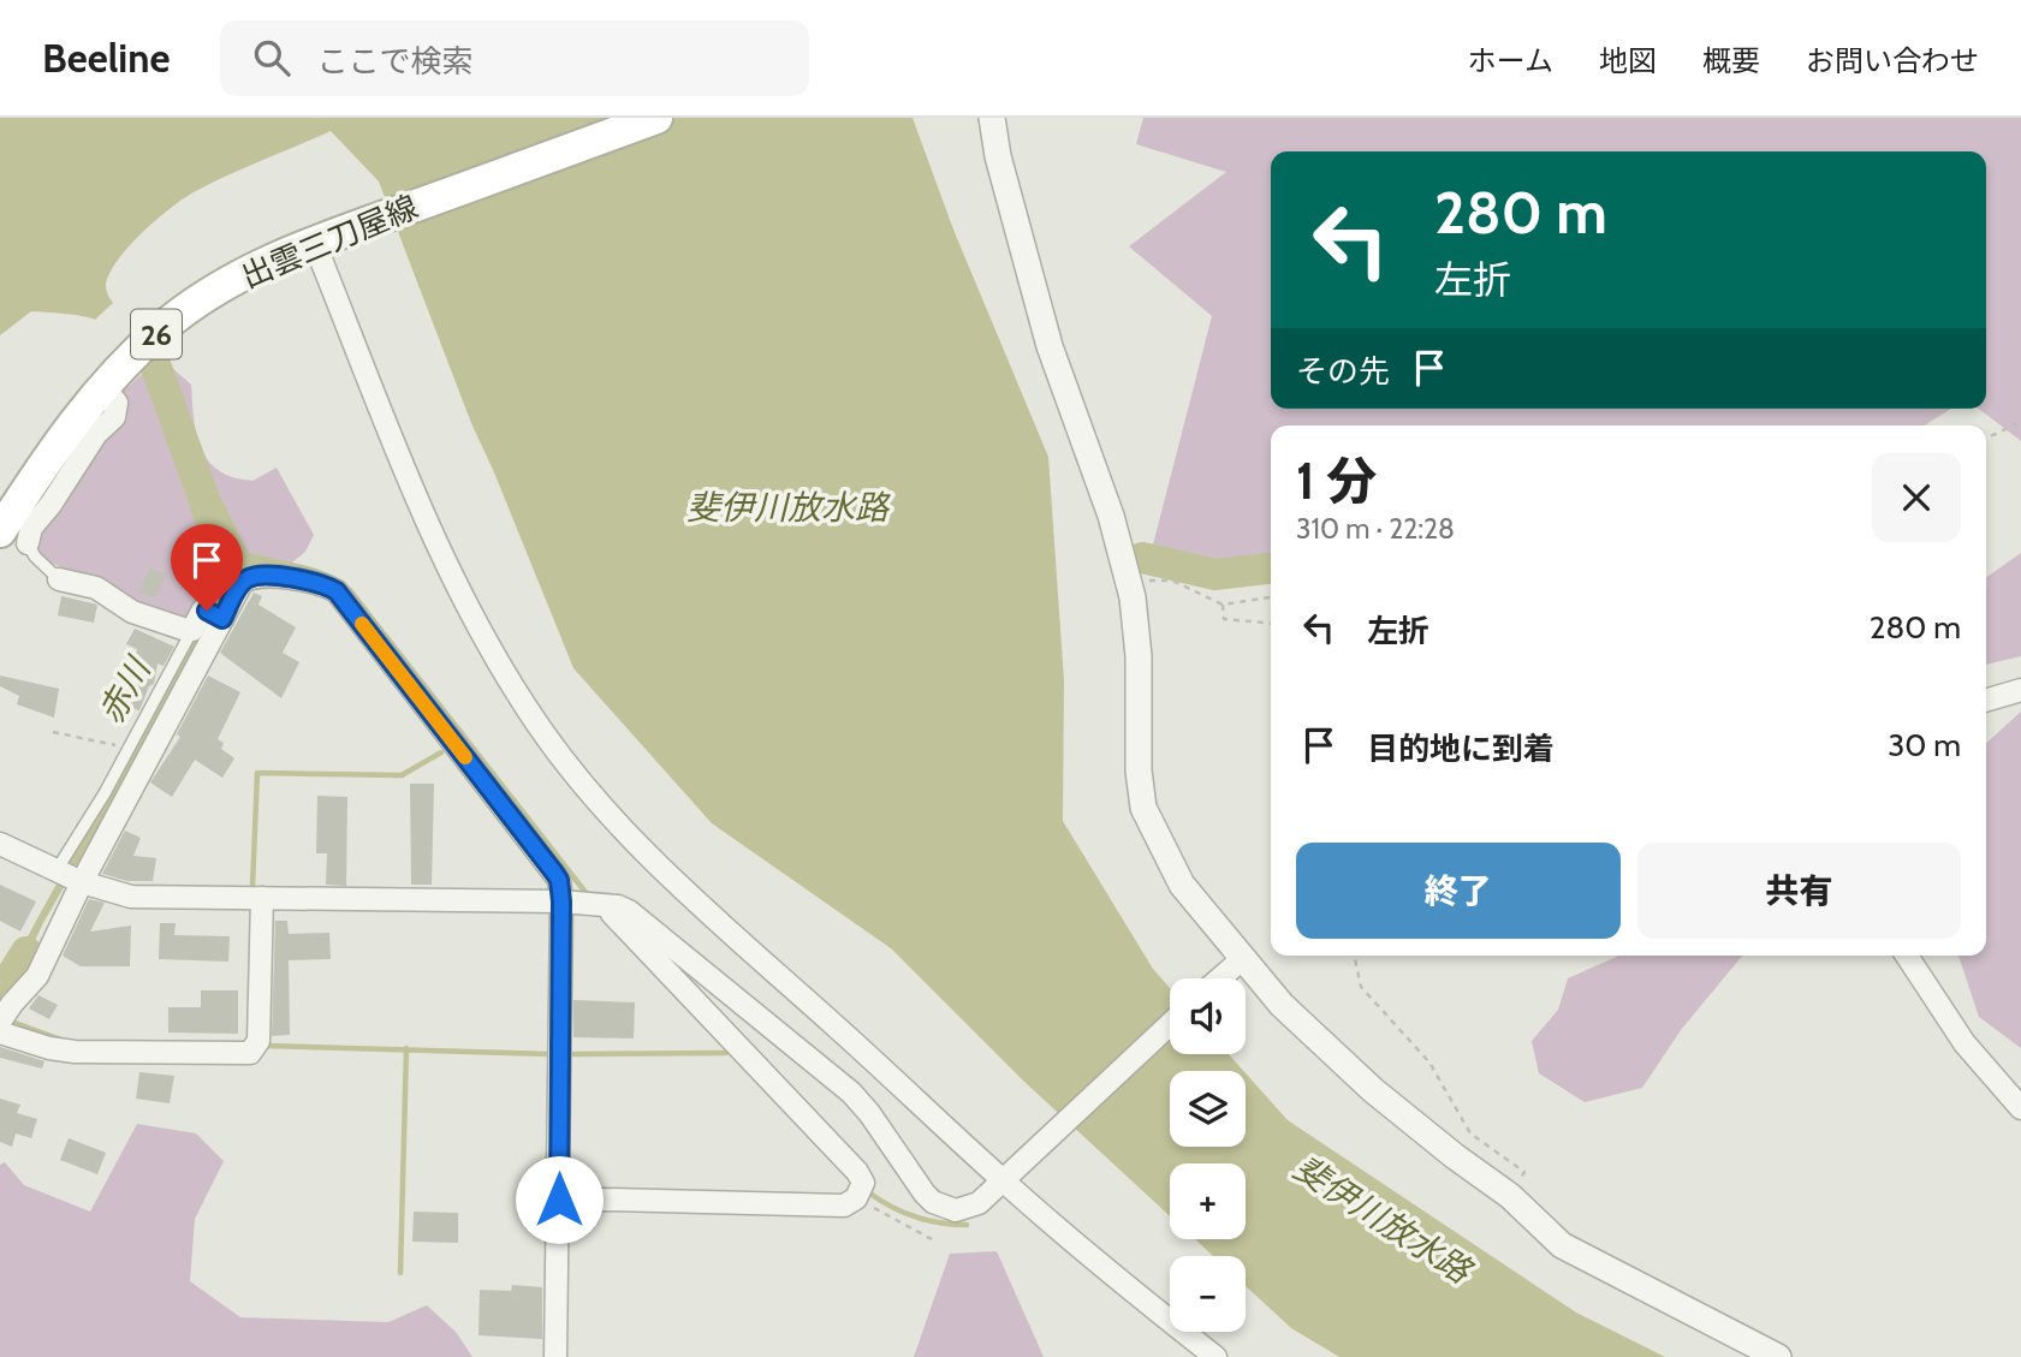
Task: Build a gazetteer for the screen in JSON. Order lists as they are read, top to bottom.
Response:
{
  "streets": {
    "main road": ["出雲三刀屋線", "26"]
  },
  "water": ["斐伊川放水路", "赤川"],
  "page": {
    "header": "Beeline",
    "search": "ここで検索",
    "nav": [
      "ホーム",
      "地図",
      "概要",
      "お問い合わせ"
    ],
    "turn": ["280 m", "左折"],
    "then": "その先",
    "heading": ["1 分", "310 m · 22:28"],
    "list": [
      {
        "name": "左折",
        "value": "280 m"
      },
      {
        "name": "目的地に到着",
        "value": "30 m"
      }
    ],
    "buttons": ["終了", "共有"],
    "map_buttons": ["+", "−"]
  }
}
